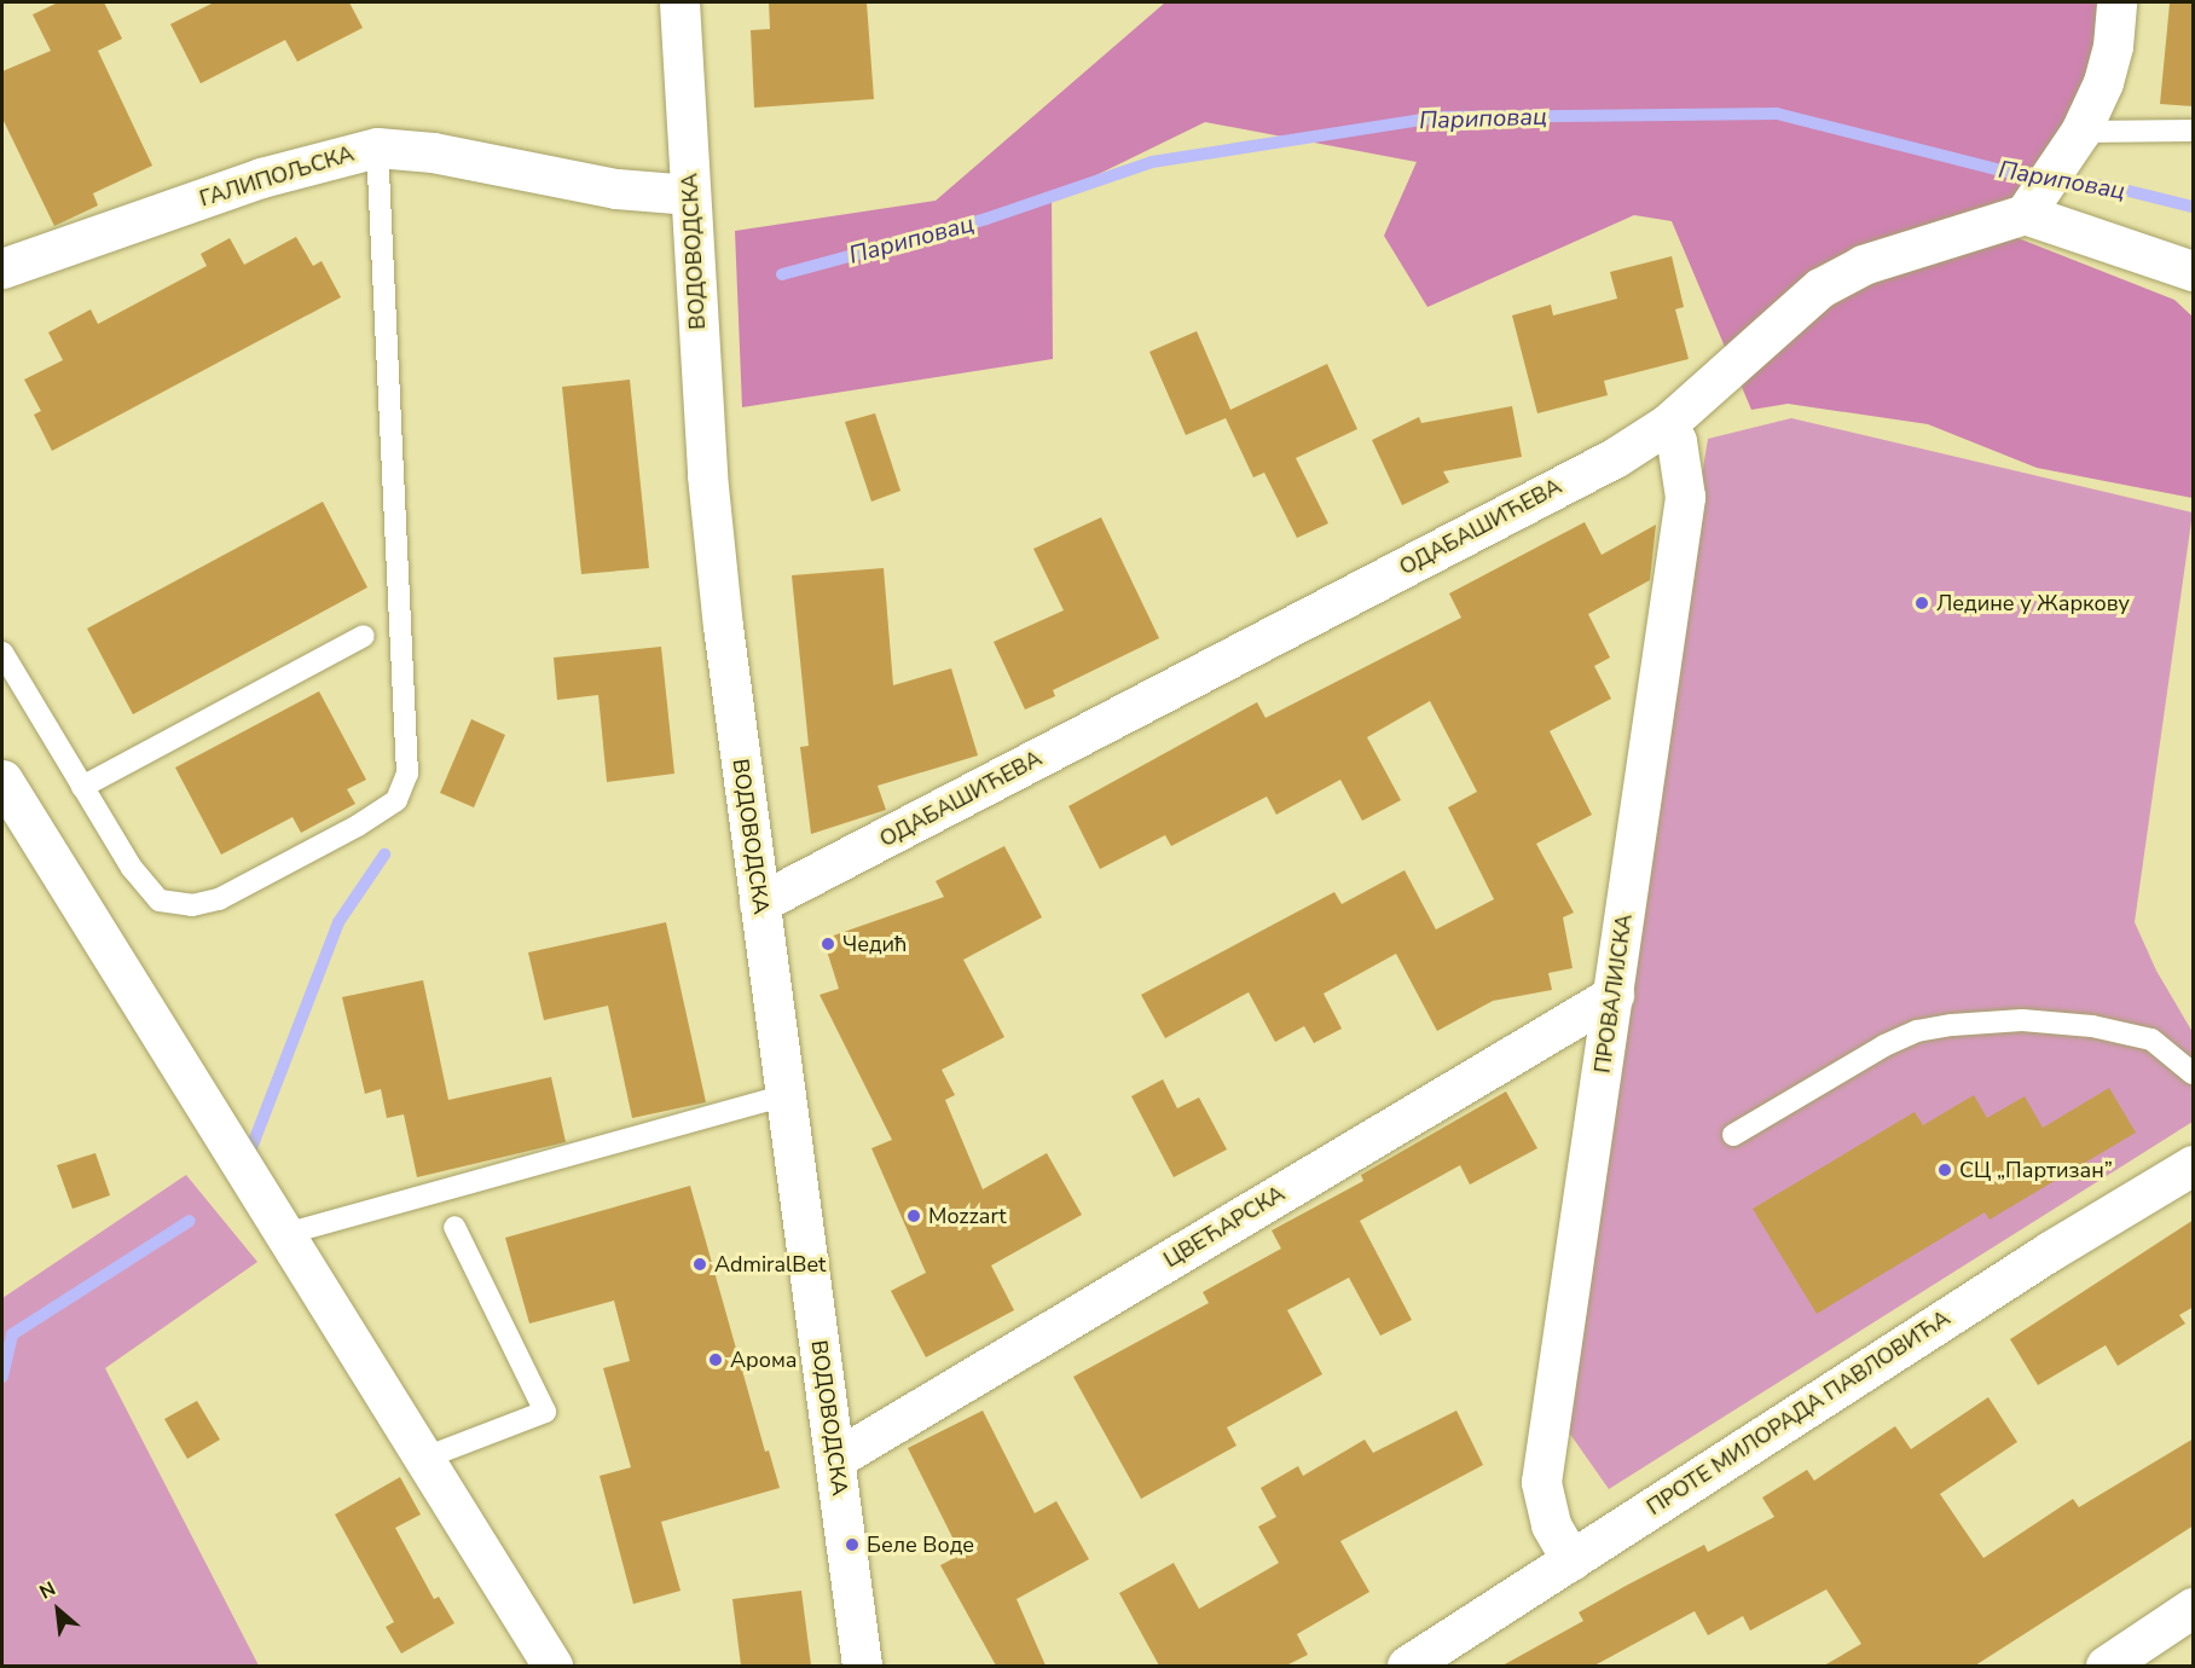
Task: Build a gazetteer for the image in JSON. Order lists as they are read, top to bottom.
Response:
{
  "streets": {
    "street": [
      "ГАЛИПОЉСКА",
      "ВОДОВОДСКА",
      "ОДАБАШИЋЕВА",
      "ПРОВАЛИЈСКА",
      "ЦВЕЋАРСКА",
      "ПРОТЕ МИЛОРАДА ПАВЛОВИЋА"
    ]
  },
  "crossings": [
    ["ГАЛИПОЉСКА", "ВОДОВОДСКА"],
    ["ВОДОВОДСКА", "ОДАБАШИЋЕВА"],
    ["ВОДОВОДСКА", "ЦВЕЋАРСКА"],
    ["ОДАБАШИЋЕВА", "ПРОВАЛИЈСКА"],
    ["ПРОВАЛИЈСКА", "ЦВЕЋАРСКА"],
    ["ПРОВАЛИЈСКА", "ПРОТЕ МИЛОРАДА ПАВЛОВИЋА"]
  ],
  "water": ["Париповац"],
  "places": [
    "Ледине у Жаркову",
    "Чедић",
    "СЦ „Партизан”",
    "Mozzart",
    "AdmiralBet",
    "Арома",
    "Беле Воде"
  ],
  "north": "top left"
}
